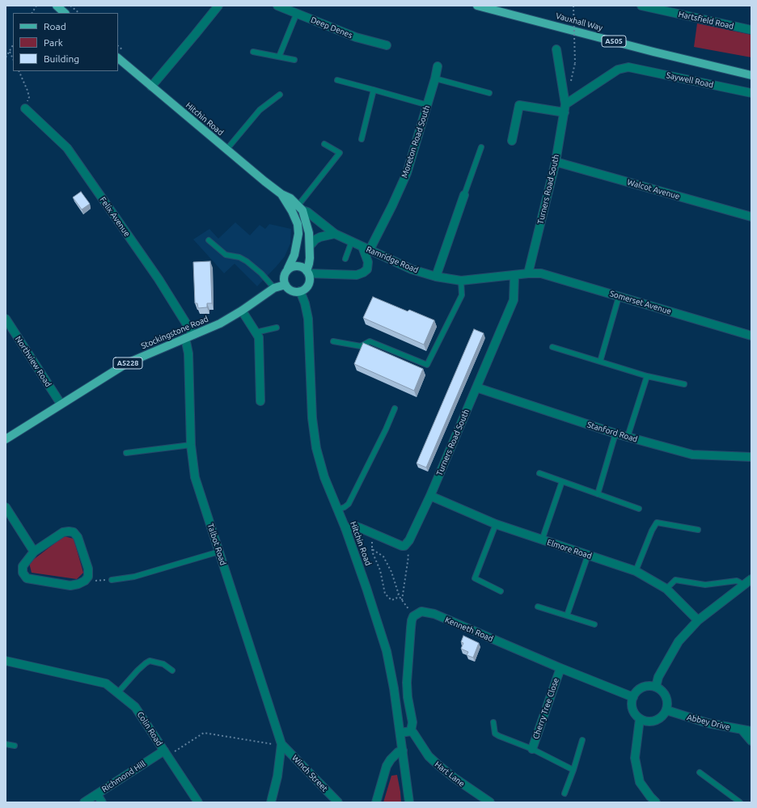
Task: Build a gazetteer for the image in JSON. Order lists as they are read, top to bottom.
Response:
{
  "streets": {
    "main road": [
      "Vauxhall Way",
      "A505",
      "Hitchin Road",
      "Stockingstone Road",
      "A5228"
    ],
    "street": [
      "Hartsfield Road",
      "Deep Denes",
      "Saywell Road",
      "Moreton Road South",
      "Turners Road South",
      "Walcot Avenue",
      "Felix Avenue",
      "Ramridge Road",
      "Somerset Avenue",
      "Northview Road",
      "Stanford Road",
      "Talbot Road",
      "Elmore Road",
      "Kenneth Road",
      "Cherry Tree Close",
      "Abbey Drive",
      "Colin Road",
      "Winch Street",
      "Hart Lane",
      "Richmond Hill"
    ]
  },
  "crossings": [
    ["Saywell Road", "Turners Road South"],
    ["Hitchin Road", "Ramridge Road"],
    ["Hitchin Road", "Stockingstone Road"],
    ["Moreton Road South", "Ramridge Road"],
    ["Turners Road South", "Walcot Avenue"],
    ["Turners Road South", "Ramridge Road"],
    ["Turners Road South", "Somerset Avenue"],
    ["Turners Road South", "Stanford Road"],
    ["Turners Road South", "Elmore Road"],
    ["Felix Avenue", "Stockingstone Road"],
    ["Ramridge Road", "Somerset Avenue"],
    ["Stockingstone Road", "Northview Road"],
    ["Stockingstone Road", "Talbot Road"],
    ["Talbot Road", "Winch Street"],
    ["Kenneth Road", "Cherry Tree Close"],
    ["Kenneth Road", "Abbey Drive"],
    ["Colin Road", "Richmond Hill"]
  ],
  "legend": ["Road", "Park", "Building"]
}
